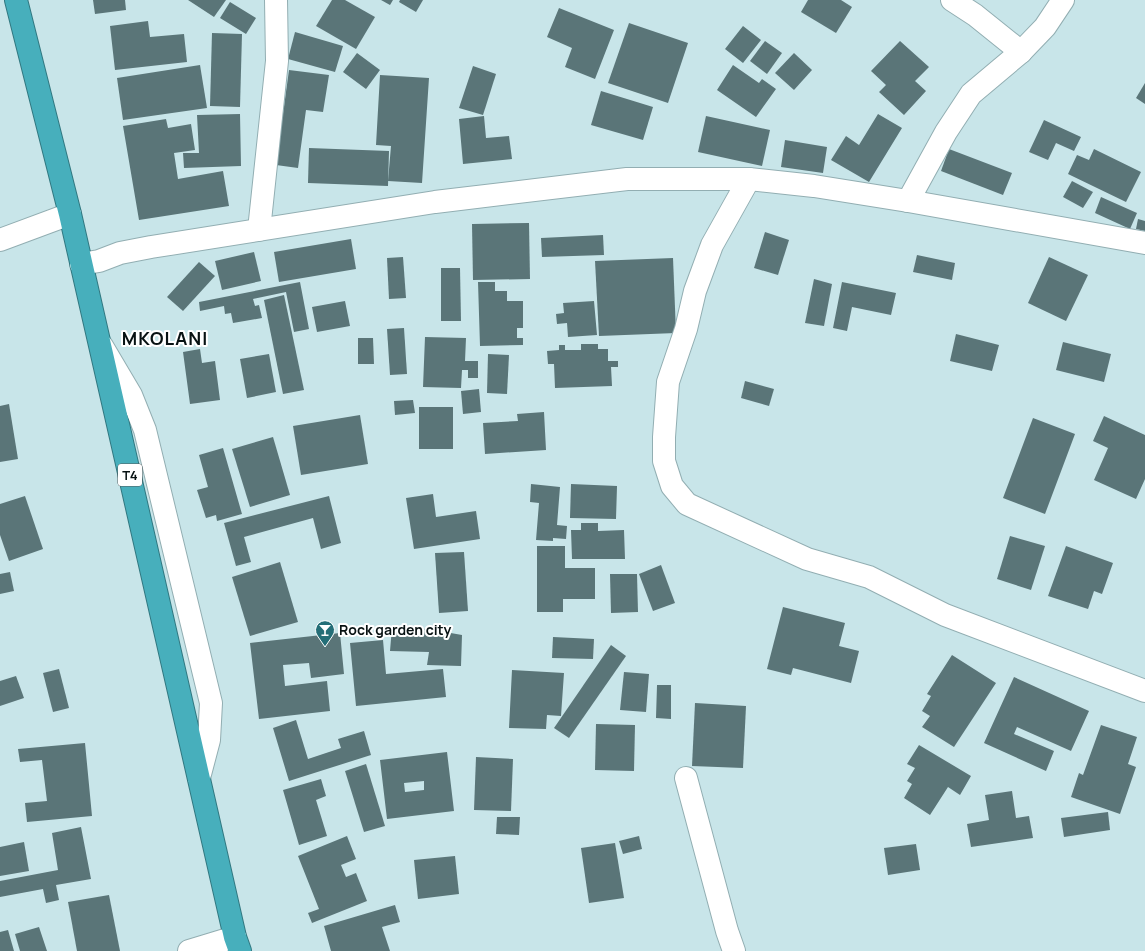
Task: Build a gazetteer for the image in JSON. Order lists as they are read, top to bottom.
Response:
{
  "streets": {
    "highway": ["T4"]
  },
  "districts": ["MKOLANI"],
  "places": {
    "bar": ["Rock garden city"]
  }
}
